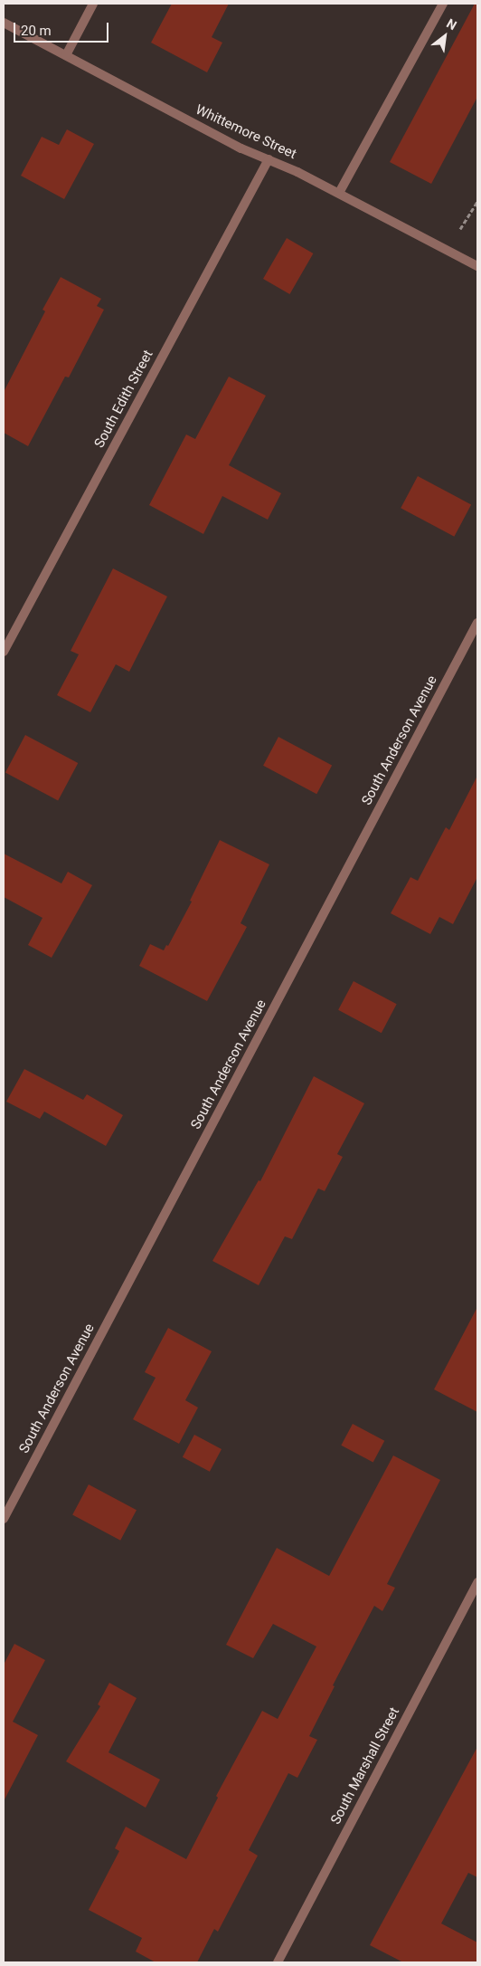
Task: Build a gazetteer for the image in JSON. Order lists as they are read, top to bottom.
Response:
{
  "streets": {
    "street": [
      "Whittemore Street",
      "South Edith Street",
      "South Anderson Avenue",
      "South Marshall Street"
    ]
  },
  "crossings": [
    ["Whittemore Street", "South Edith Street"]
  ],
  "scale_bar": "20 m",
  "north": "top right"
}
